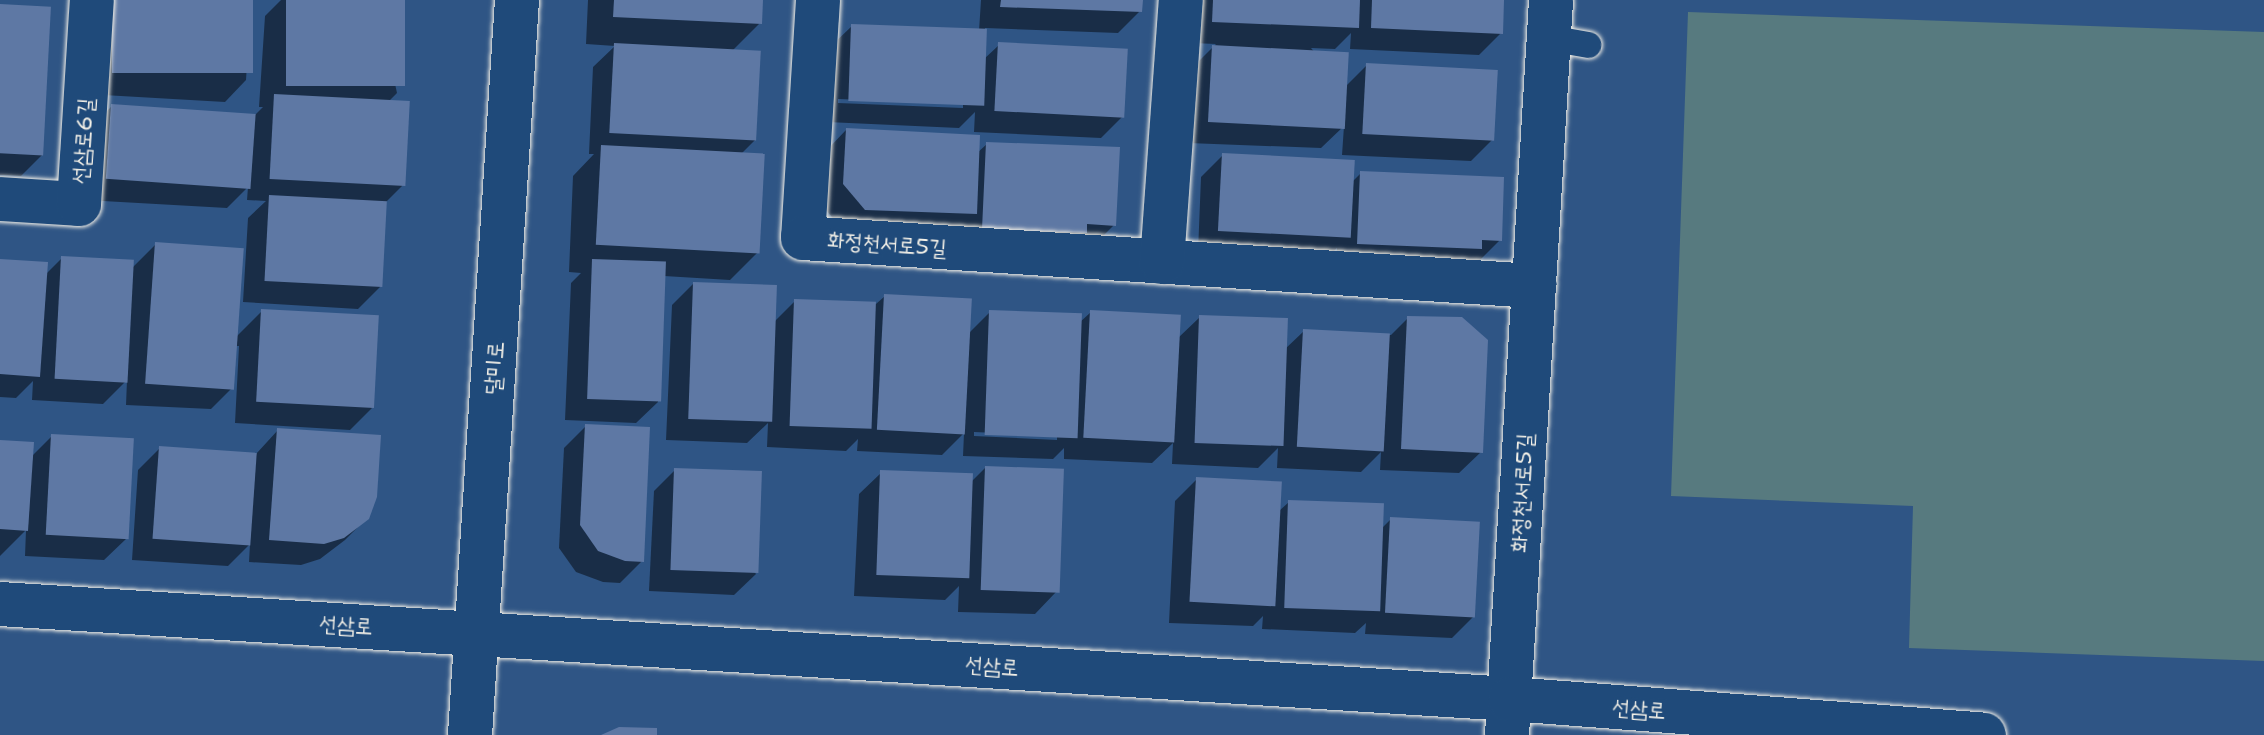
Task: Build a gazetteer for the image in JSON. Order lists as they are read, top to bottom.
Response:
{
  "streets": {
    "street": [
      "선삼로6길",
      "화정천서로5길",
      "달미로",
      "선삼로"
    ]
  },
  "crossings": [
    ["화정천서로5길", "선삼로"],
    ["달미로", "선삼로"]
  ]
}
